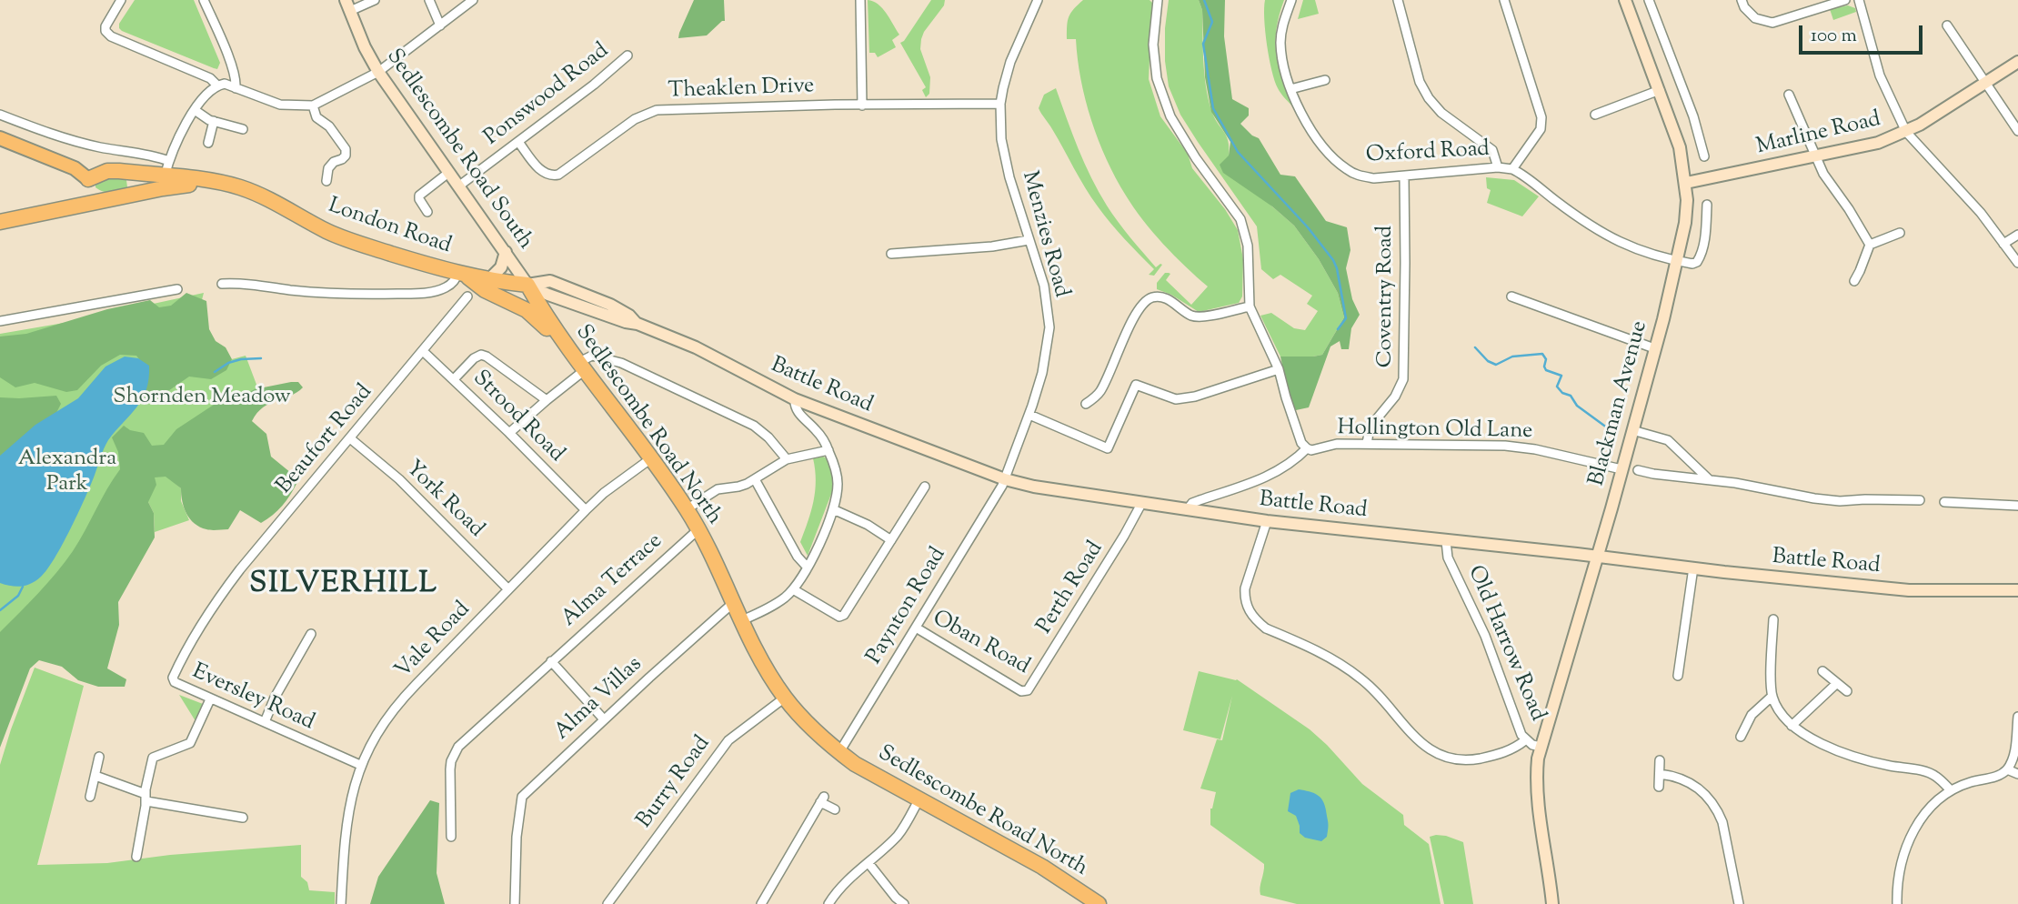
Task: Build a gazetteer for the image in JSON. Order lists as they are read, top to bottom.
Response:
{
  "streets": {
    "highway": ["London Road", "Sedlescombe Road North"],
    "street": [
      "Theaklen Drive",
      "Ponswood Road",
      "Marline Road",
      "Sedlescombe Road South",
      "Oxford Road",
      "Menzies Road",
      "Coventry Road",
      "Battle Road",
      "Blackman Avenue",
      "Strood Road",
      "Hollington Old Lane",
      "Beaufort Road",
      "York Road",
      "Alma Terrace",
      "Perth Road",
      "Paynton Road",
      "Vale Road",
      "Oban Road",
      "Old Harrow Road",
      "Eversley Road",
      "Alma Villas",
      "Burry Road"
    ]
  },
  "crossings": [
    ["Theaklen Drive", "Ponswood Road"],
    ["Theaklen Drive", "Menzies Road"],
    ["Ponswood Road", "Sedlescombe Road South"],
    ["Marline Road", "Blackman Avenue"],
    ["Sedlescombe Road South", "London Road"],
    ["Sedlescombe Road South", "Battle Road"],
    ["Sedlescombe Road South", "Sedlescombe Road North"],
    ["Oxford Road", "Coventry Road"],
    ["Oxford Road", "Blackman Avenue"],
    ["London Road", "Battle Road"],
    ["London Road", "Sedlescombe Road North"],
    ["Menzies Road", "Battle Road"],
    ["Menzies Road", "Paynton Road"],
    ["Coventry Road", "Hollington Old Lane"],
    ["Battle Road", "Blackman Avenue"],
    ["Battle Road", "Sedlescombe Road North"],
    ["Battle Road", "Hollington Old Lane"],
    ["Battle Road", "Perth Road"],
    ["Battle Road", "Paynton Road"],
    ["Battle Road", "Old Harrow Road"],
    ["Blackman Avenue", "Hollington Old Lane"],
    ["Blackman Avenue", "Old Harrow Road"],
    ["Strood Road", "Beaufort Road"],
    ["Strood Road", "Vale Road"],
    ["Sedlescombe Road North", "Alma Terrace"],
    ["Sedlescombe Road North", "Paynton Road"],
    ["Sedlescombe Road North", "Vale Road"],
    ["Sedlescombe Road North", "Alma Villas"],
    ["Sedlescombe Road North", "Burry Road"],
    ["Beaufort Road", "York Road"],
    ["Beaufort Road", "Eversley Road"],
    ["York Road", "Vale Road"],
    ["Perth Road", "Oban Road"],
    ["Paynton Road", "Oban Road"],
    ["Vale Road", "Eversley Road"]
  ],
  "districts": ["SILVERHILL"],
  "parks": ["Shornden Meadow", "Alexandra Park"],
  "scale_bar": "100 m"
}
